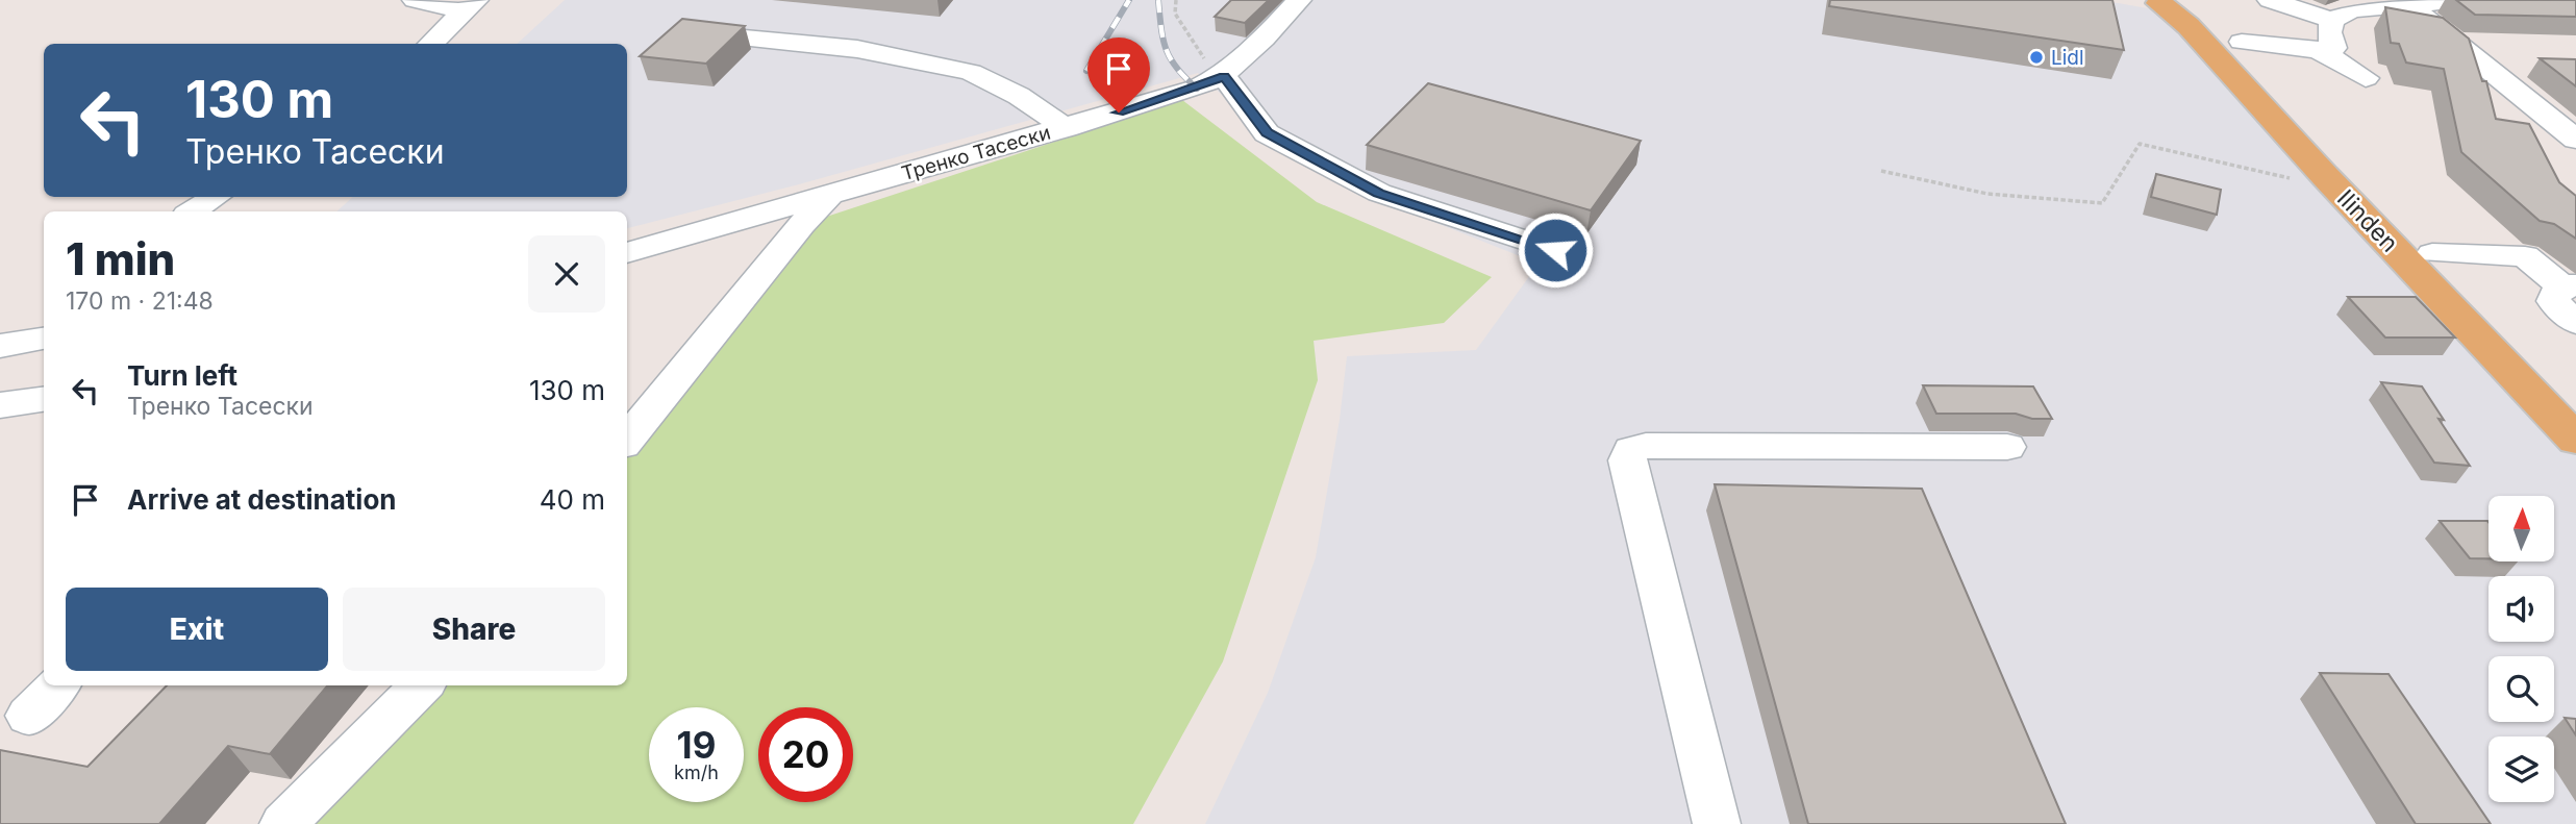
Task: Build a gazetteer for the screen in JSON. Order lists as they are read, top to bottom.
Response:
{
  "streets": {
    "main road": ["Ilinden"],
    "street": ["Тренко Тасески"]
  },
  "places": ["Lidl"],
  "north": "top",
  "page": {
    "turn": ["130 m", "Тренко Тасески"],
    "heading": ["1 min", "170 m · 21:48"],
    "list": [
      {
        "name": "Turn left",
        "note": "Тренко Тасески",
        "value": "130 m"
      },
      {
        "name": "Arrive at destination",
        "value": "40 m"
      }
    ],
    "buttons": ["Exit", "Share"],
    "speed": "19 km/h",
    "limit": "20"
  }
}
